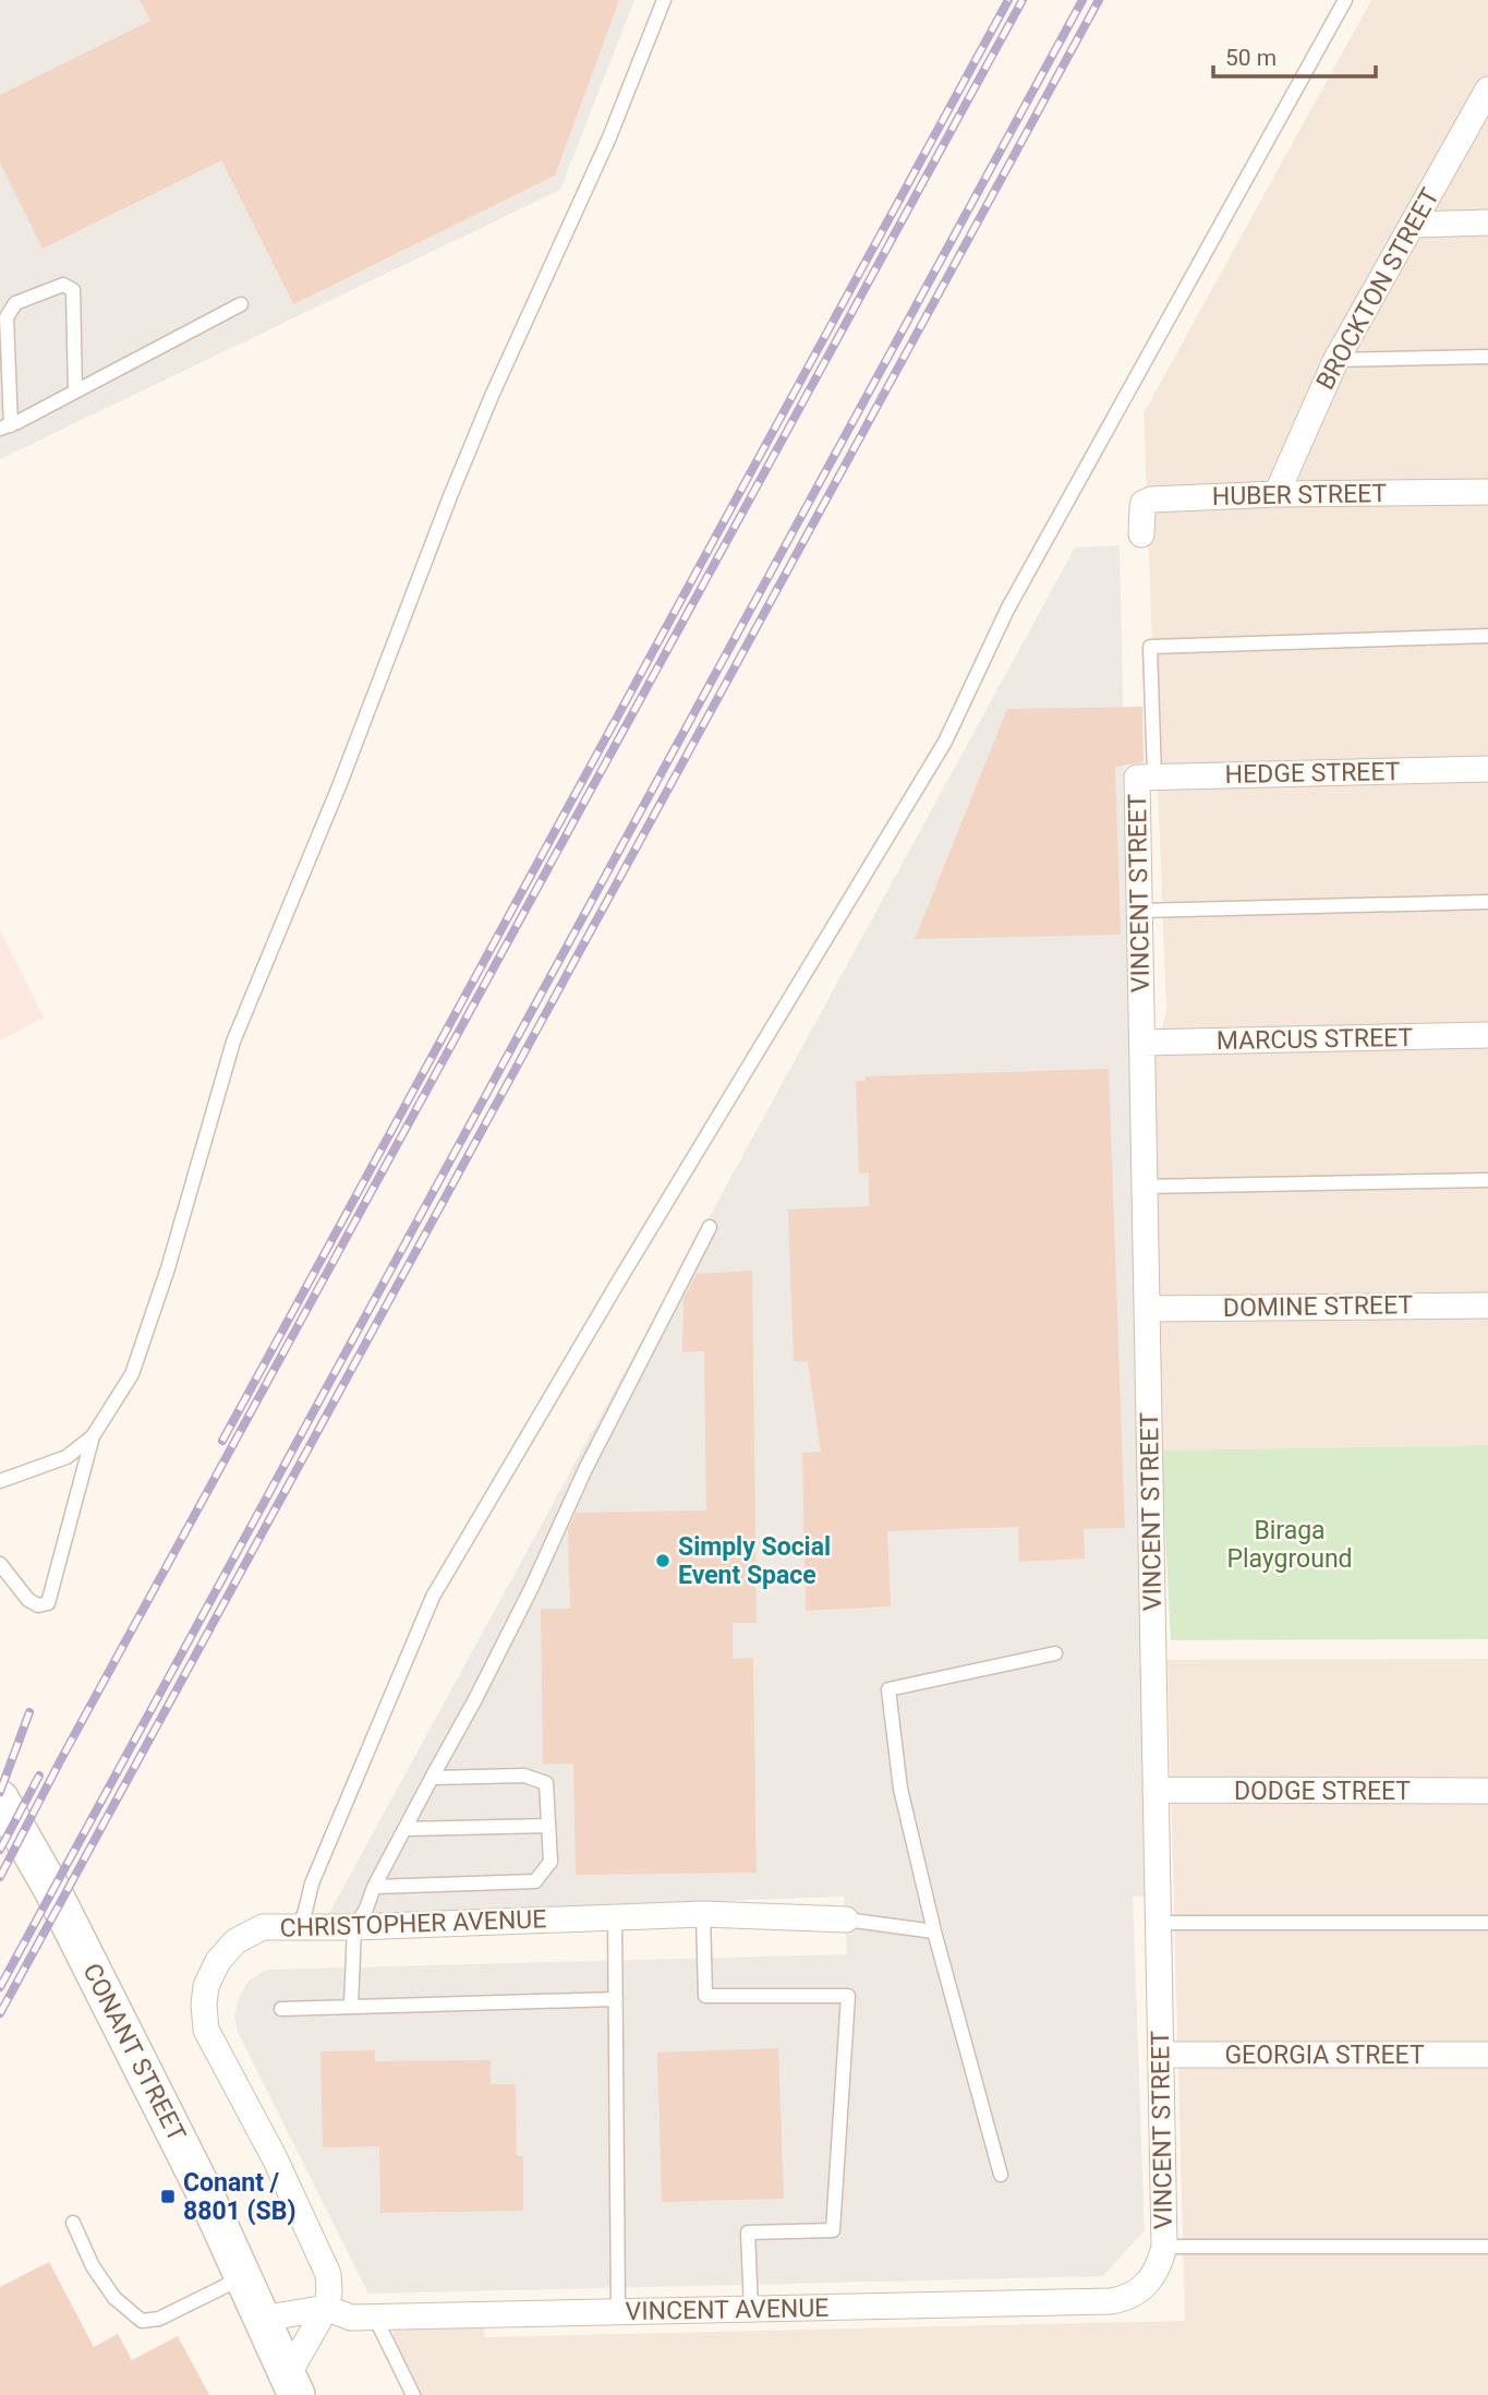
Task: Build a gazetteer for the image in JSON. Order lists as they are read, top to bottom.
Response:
{
  "streets": {
    "main road": ["CONANT STREET"],
    "street": [
      "BROCKTON STREET",
      "HUBER STREET",
      "HEDGE STREET",
      "VINCENT STREET",
      "MARCUS STREET",
      "DOMINE STREET",
      "DODGE STREET",
      "CHRISTOPHER AVENUE",
      "GEORGIA STREET",
      "VINCENT AVENUE"
    ]
  },
  "crossings": [
    ["BROCKTON STREET", "HUBER STREET"],
    ["HEDGE STREET", "VINCENT STREET"],
    ["VINCENT STREET", "MARCUS STREET"],
    ["VINCENT STREET", "DOMINE STREET"],
    ["VINCENT STREET", "DODGE STREET"],
    ["VINCENT STREET", "GEORGIA STREET"],
    ["VINCENT STREET", "VINCENT AVENUE"],
    ["CHRISTOPHER AVENUE", "CONANT STREET"],
    ["CHRISTOPHER AVENUE", "VINCENT AVENUE"],
    ["CONANT STREET", "VINCENT AVENUE"]
  ],
  "parks": ["Biraga Playground"],
  "places": {
    "other": ["Simply Social Event Space"],
    "transit": ["Conant / 8801 (SB)"]
  },
  "scale_bar": "50 m"
}
